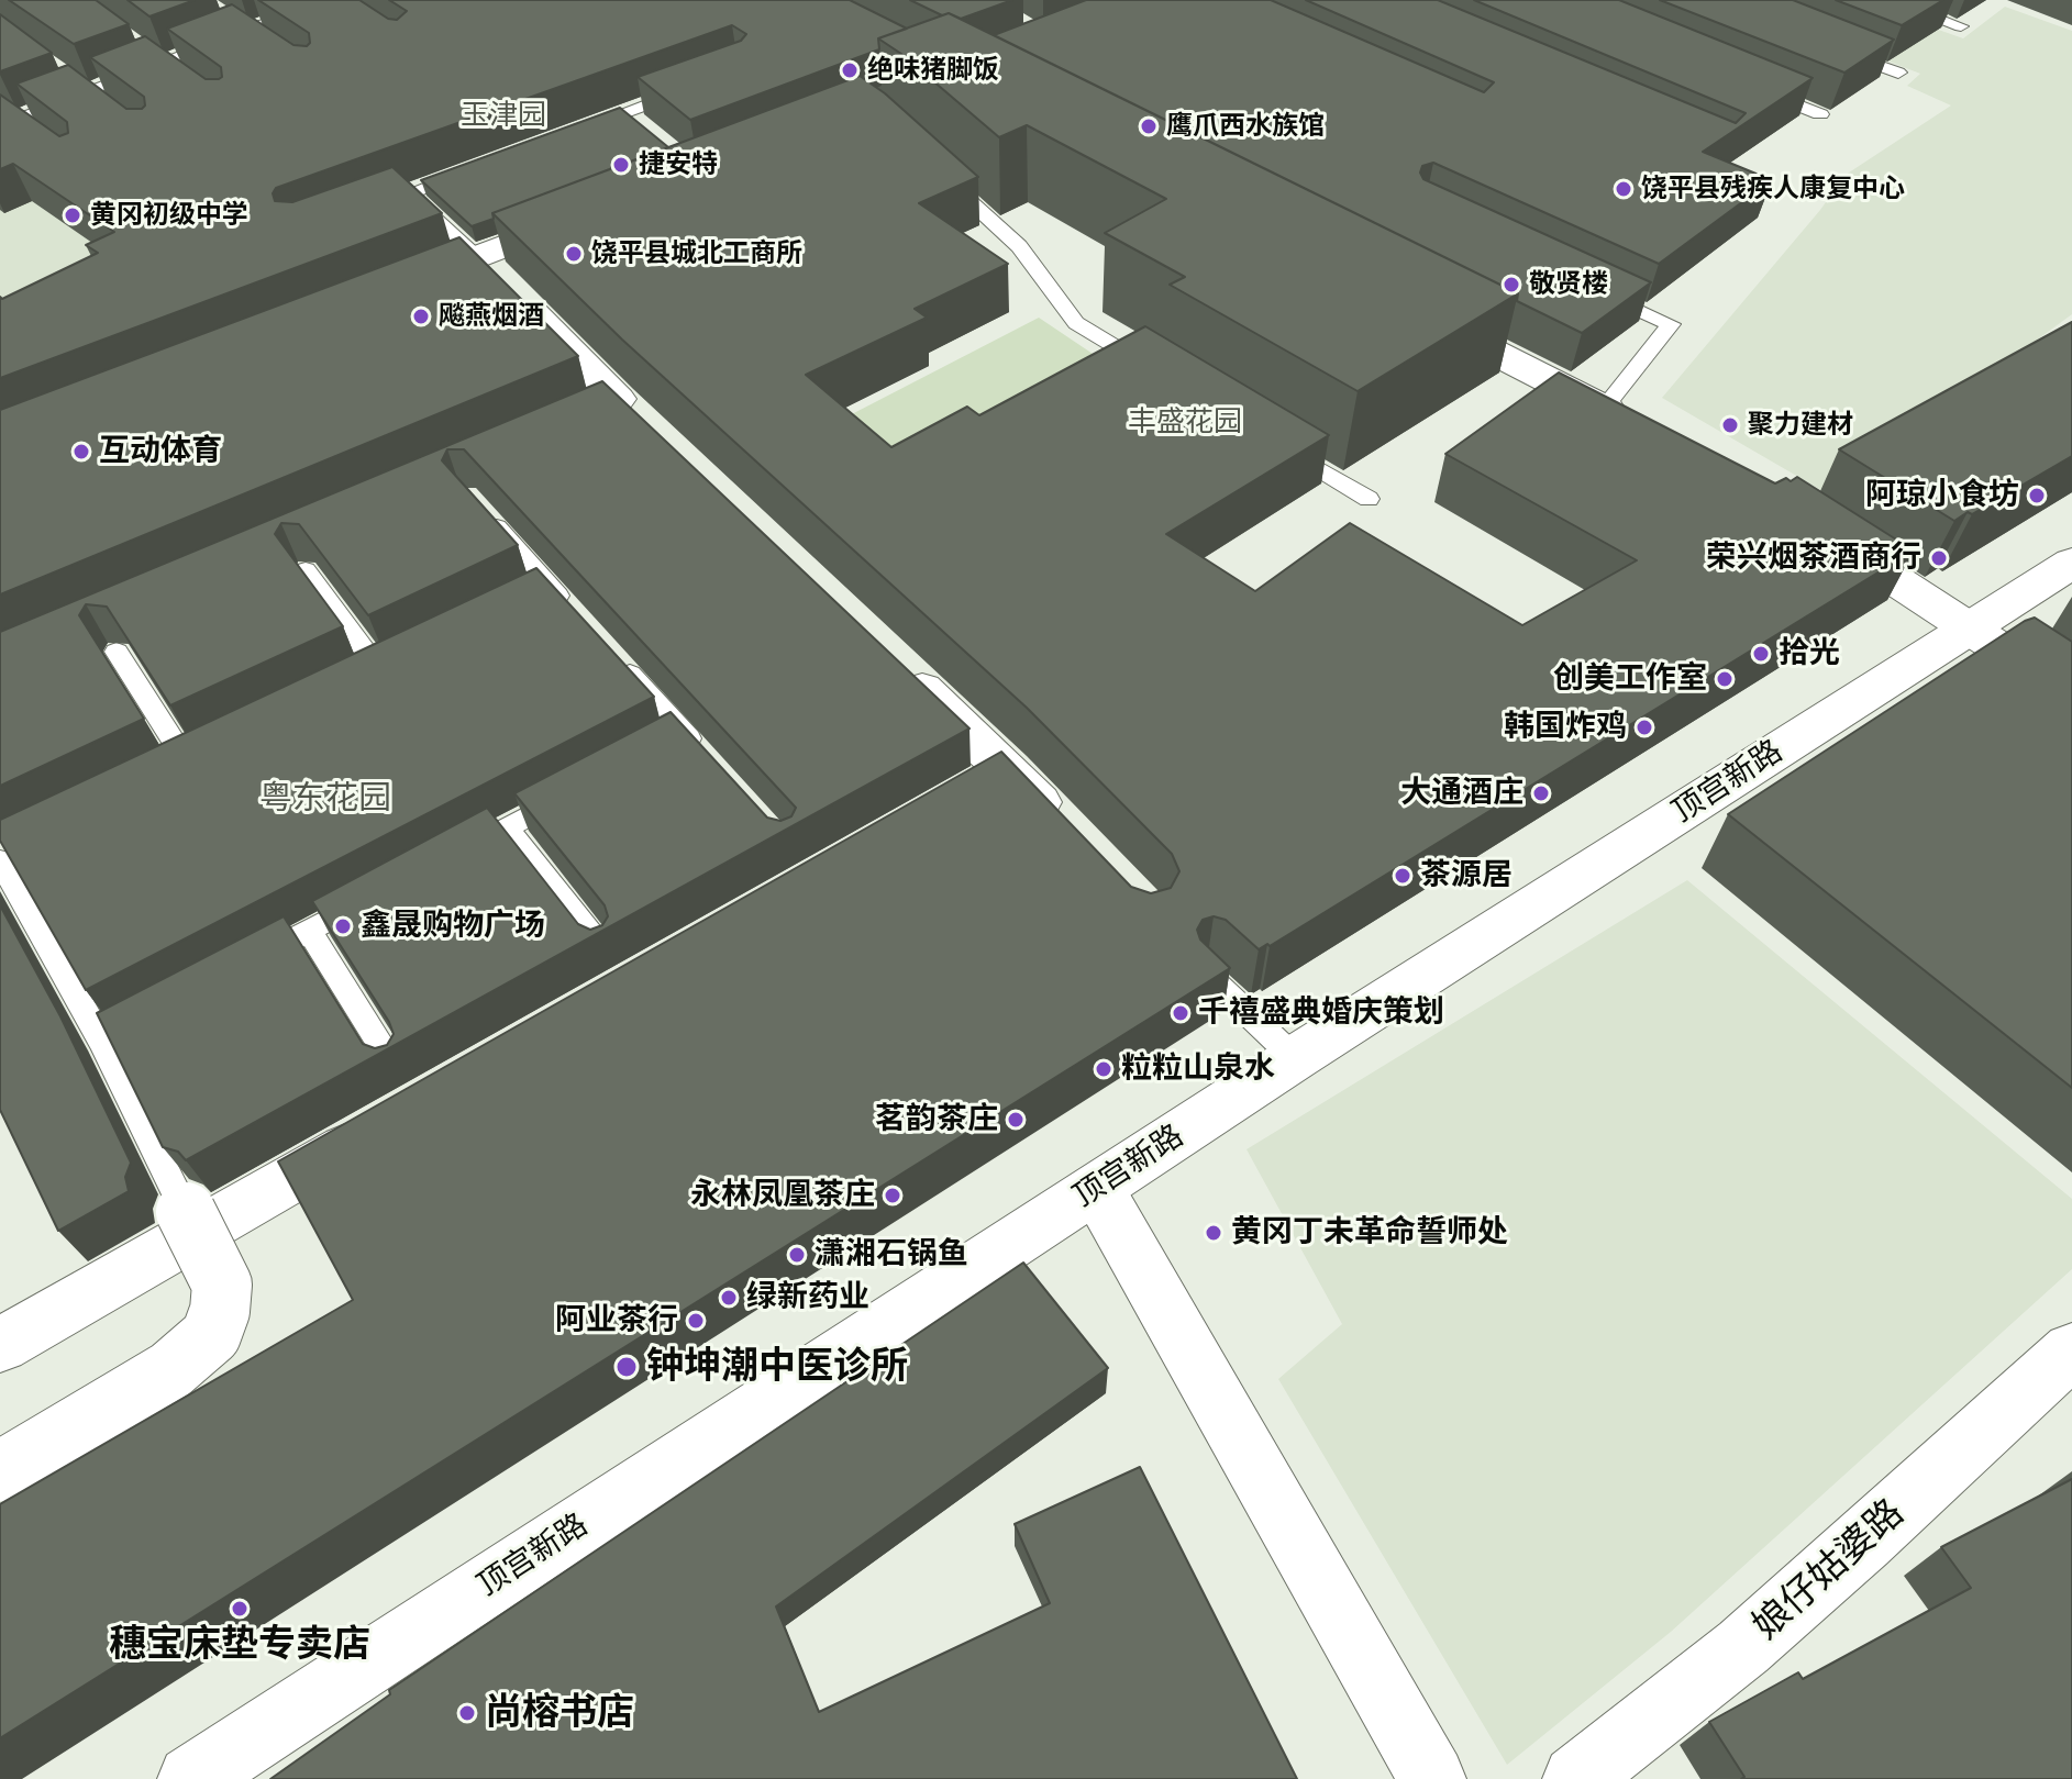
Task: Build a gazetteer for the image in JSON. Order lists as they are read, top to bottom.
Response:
{
  "streets": {
    "street": ["顶宫新路", "娘仔姑婆路"]
  },
  "districts": ["玉津园", "丰盛花园", "粤东花园"],
  "places": [
    "绝味猪脚饭",
    "鹰爪西水族馆",
    "捷安特",
    "饶平县残疾人康复中心",
    "黄冈初级中学",
    "饶平县城北工商所",
    "敬贤楼",
    "飚燕烟酒",
    "聚力建材",
    "互动体育",
    "阿琼小食坊",
    "荣兴烟茶酒商行",
    "拾光",
    "创美工作室",
    "韩国炸鸡",
    "大通酒庄",
    "茶源居",
    "鑫晟购物广场",
    "千禧盛典婚庆策划",
    "粒粒山泉水",
    "茗韵茶庄",
    "永林凤凰茶庄",
    "黄冈丁未革命誓师处",
    "潇湘石锅鱼",
    "绿新药业",
    "阿业茶行",
    "钟坤潮中医诊所",
    "穗宝床垫专卖店",
    "尚榕书店"
  ]
}
